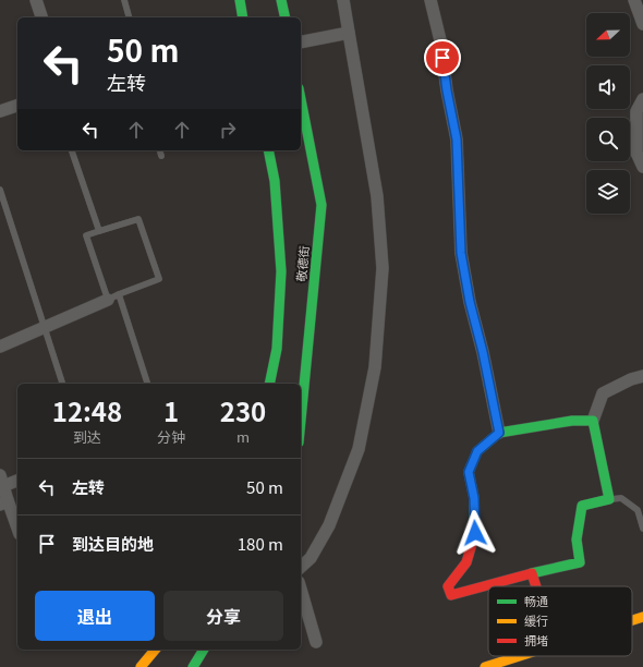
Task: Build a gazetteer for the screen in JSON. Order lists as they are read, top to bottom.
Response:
{
  "streets": {
    "street": ["敬德街"]
  },
  "legend": ["畅通", "缓行", "拥堵"],
  "north": "left",
  "page": {
    "turn": ["50 m", "左转"],
    "eta": [
      "12:48",
      "到达",
      "1",
      "分钟",
      "230",
      "m"
    ],
    "list": [
      {
        "name": "左转",
        "value": "50 m"
      },
      {
        "name": "到达目的地",
        "value": "180 m"
      }
    ],
    "buttons": ["退出", "分享"]
  }
}
